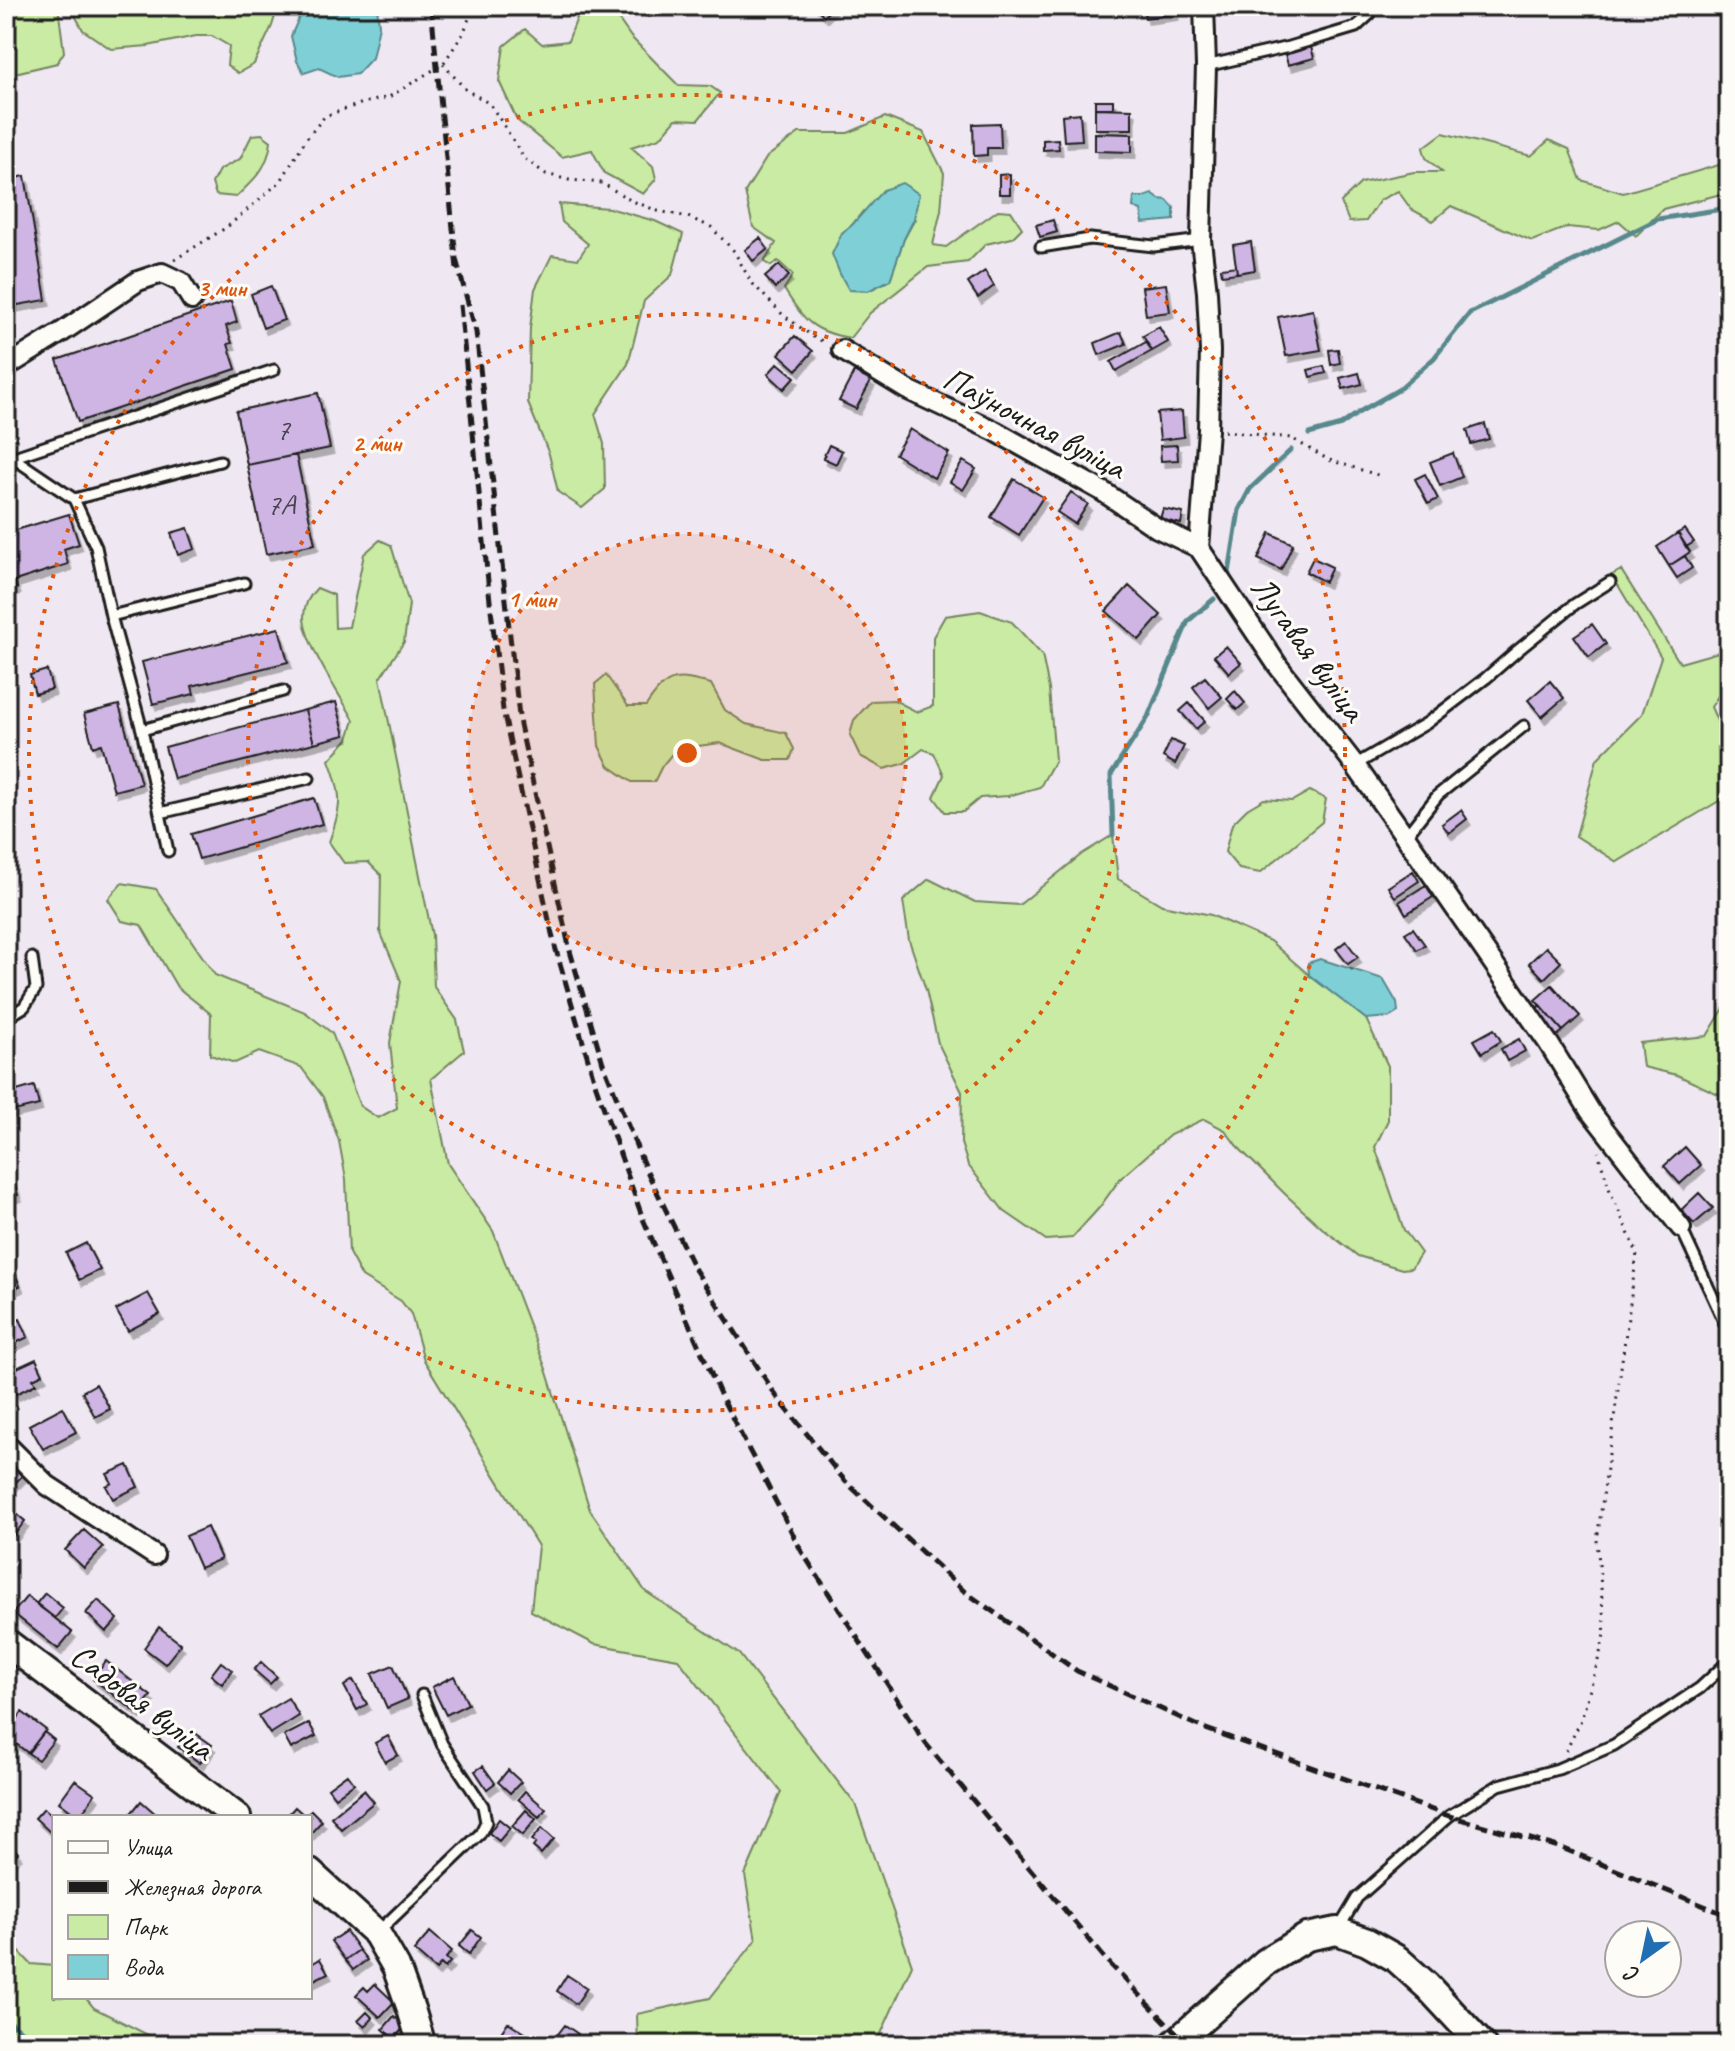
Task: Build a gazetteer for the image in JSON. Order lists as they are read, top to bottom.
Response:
{
  "streets": {
    "street": ["Паўночная вуліца", "Лугавая вуліца", "Садовая вуліца"]
  },
  "crossings": [
    ["Паўночная вуліца", "Лугавая вуліца"]
  ],
  "house_numbers": ["7", "7А"],
  "legend": [
    "Улица",
    "Железная дорога",
    "Парк",
    "Вода"
  ],
  "north": "bottom left",
  "rings": ["3 мин", "2 мин", "1 мин"]
}
